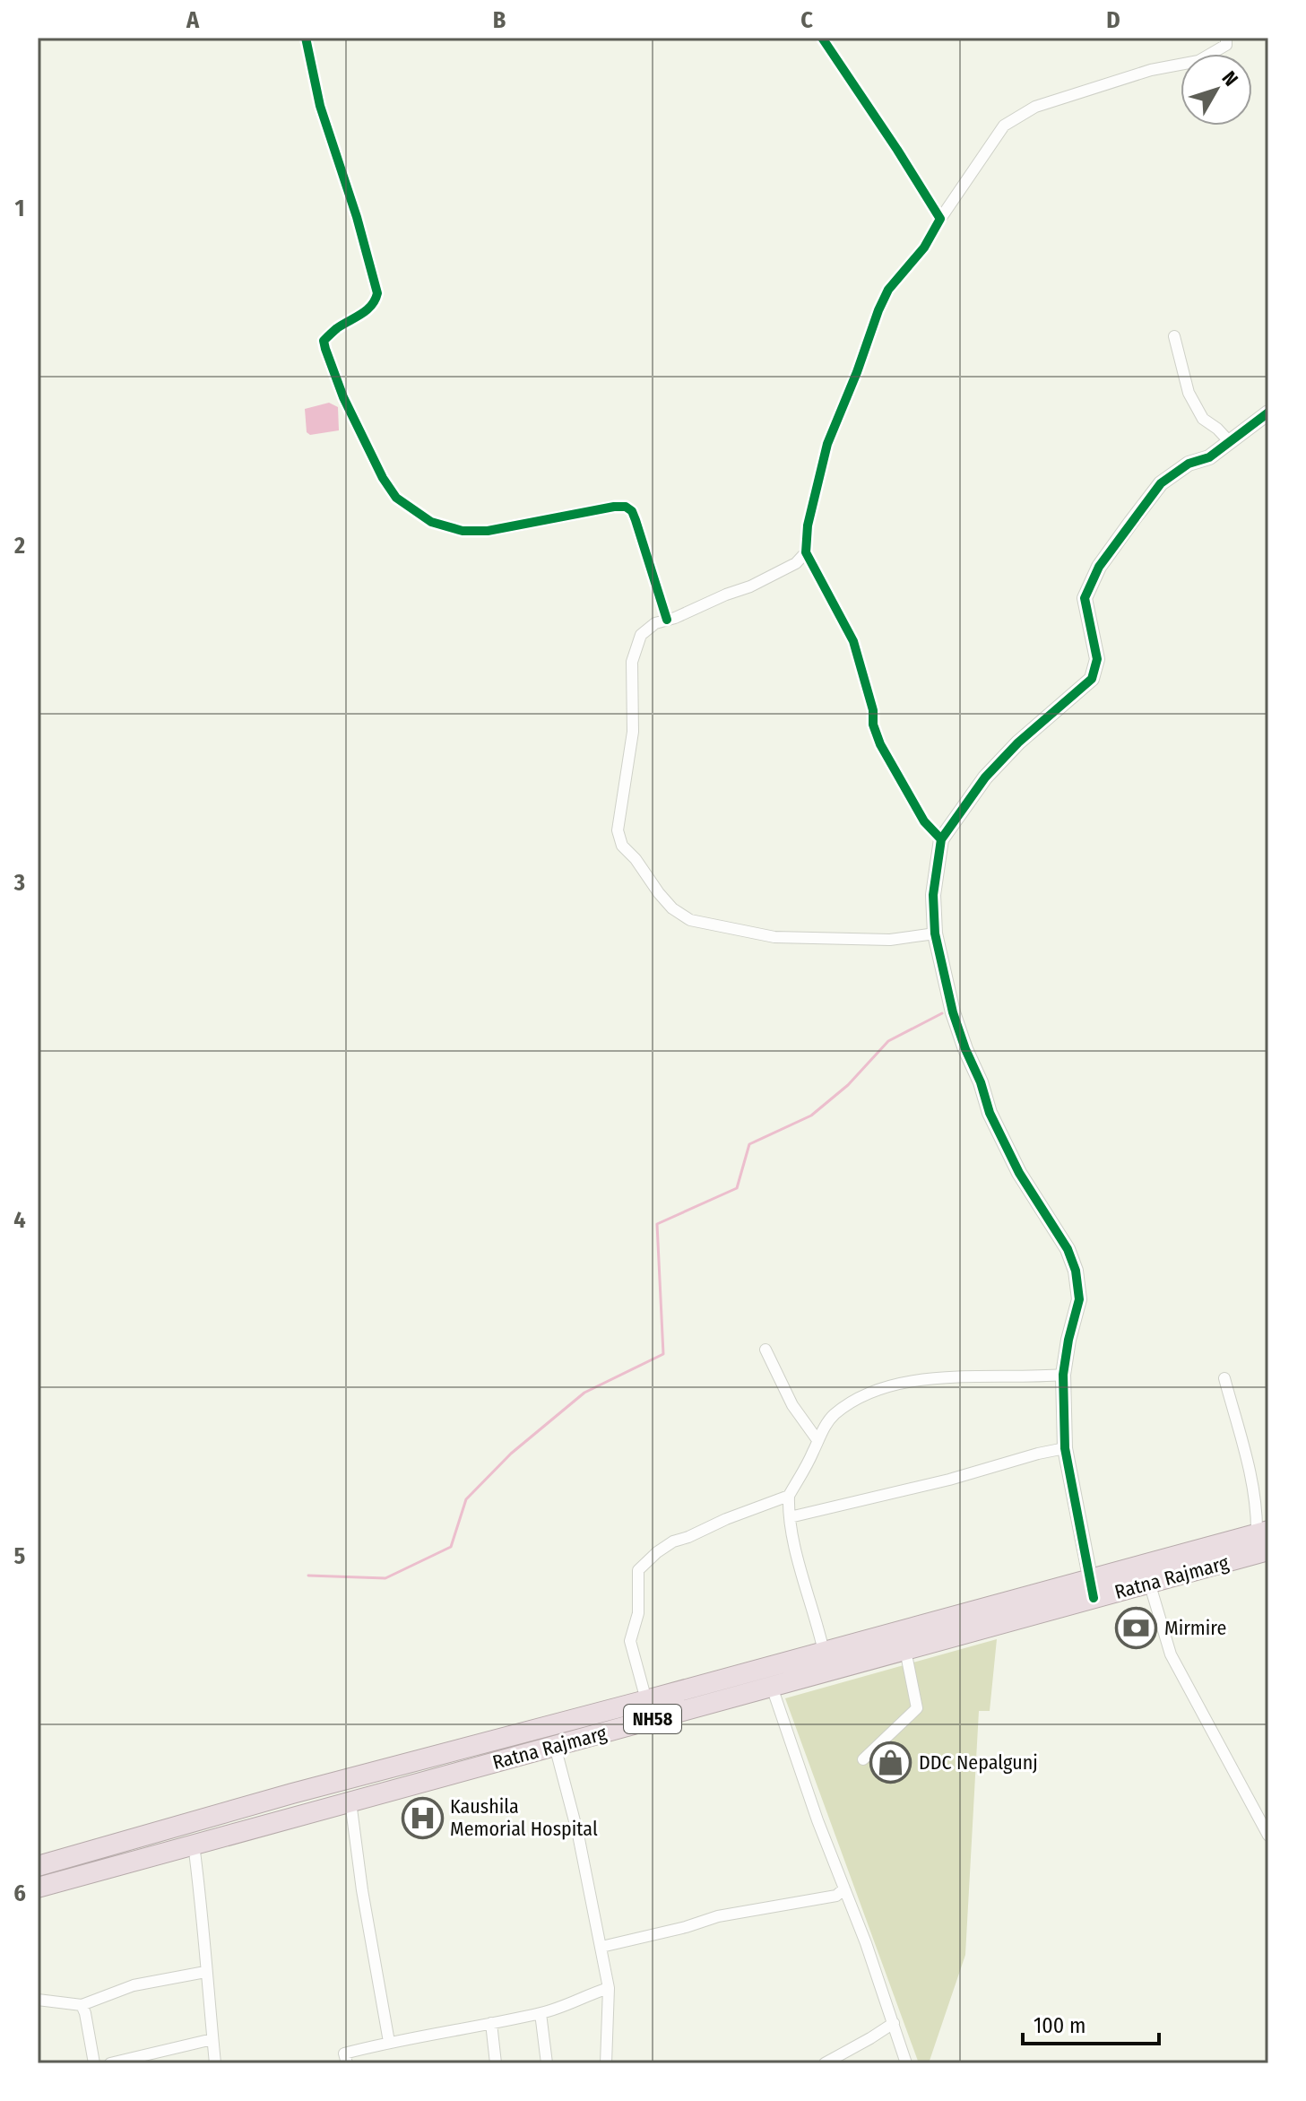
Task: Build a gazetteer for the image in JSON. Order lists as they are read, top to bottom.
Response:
{
  "streets": {
    "highway": ["Ratna Rajmarg", "NH58"]
  },
  "places": {
    "bank": ["Mirmire"],
    "shop": ["DDC Nepalgunj"],
    "hospital": ["Kaushila Memorial Hospital"]
  },
  "scale_bar": "100 m",
  "north": "top right",
  "grid": {
    "columns": [
      "A",
      "B",
      "C",
      "D"
    ],
    "rows": [
      "1",
      "2",
      "3",
      "4",
      "5",
      "6"
    ]
  }
}
